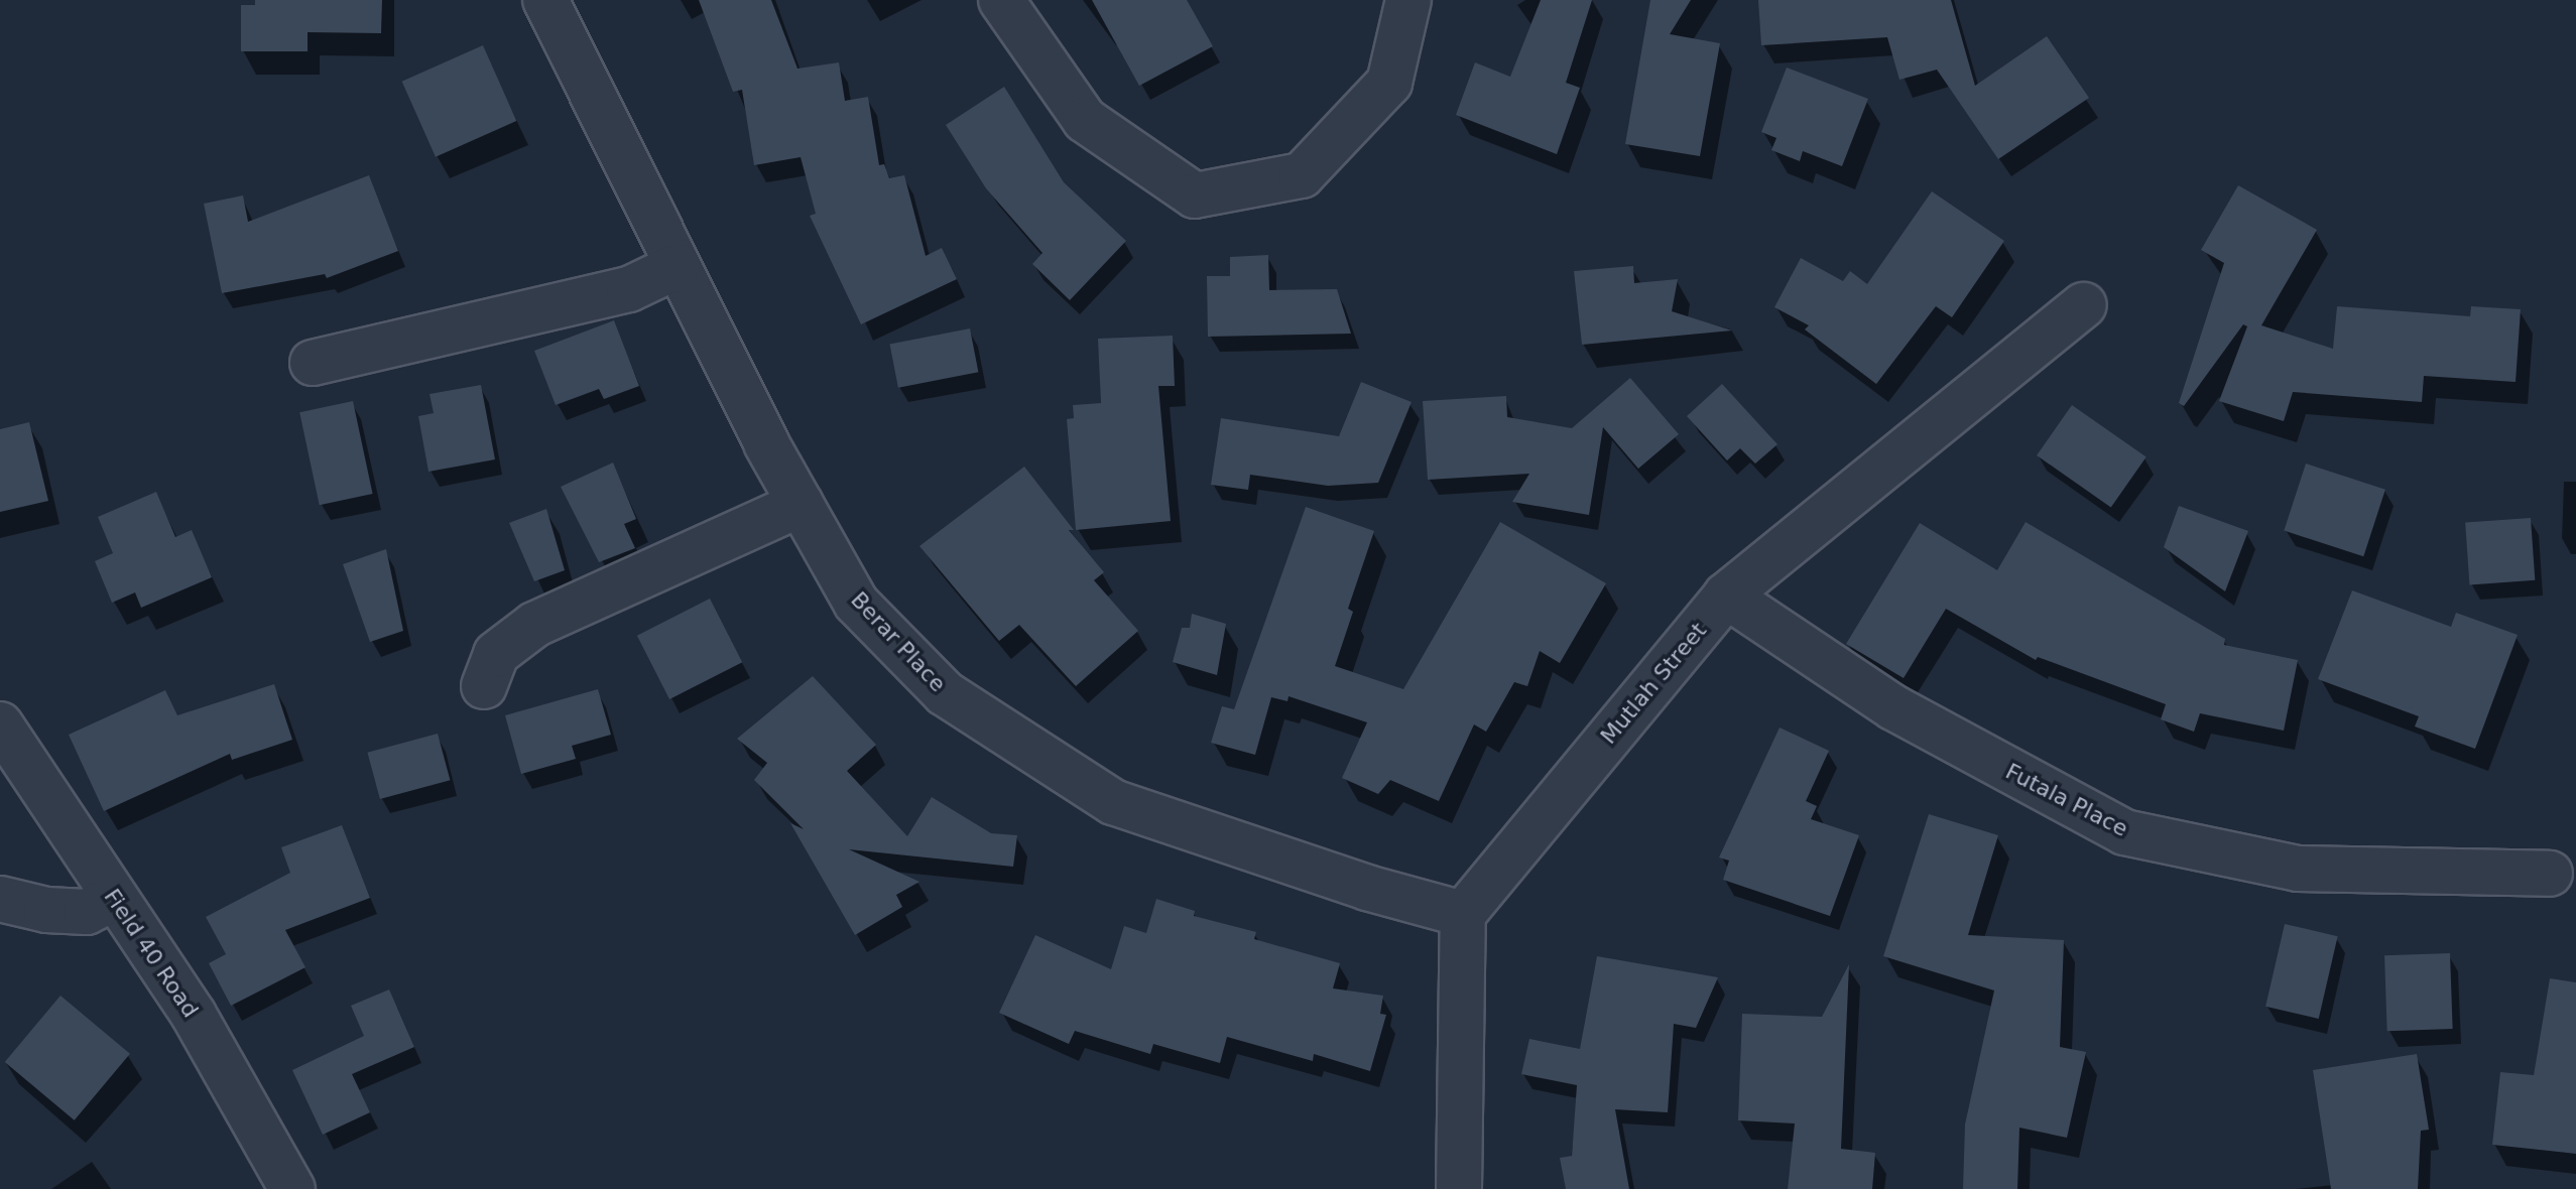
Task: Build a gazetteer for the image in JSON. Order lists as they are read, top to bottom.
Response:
{
  "streets": {
    "street": [
      "Berar Place",
      "Mutlah Street",
      "Futala Place",
      "Field 40 Road"
    ]
  },
  "crossings": [
    ["Berar Place", "Mutlah Street"],
    ["Mutlah Street", "Futala Place"]
  ]
}
